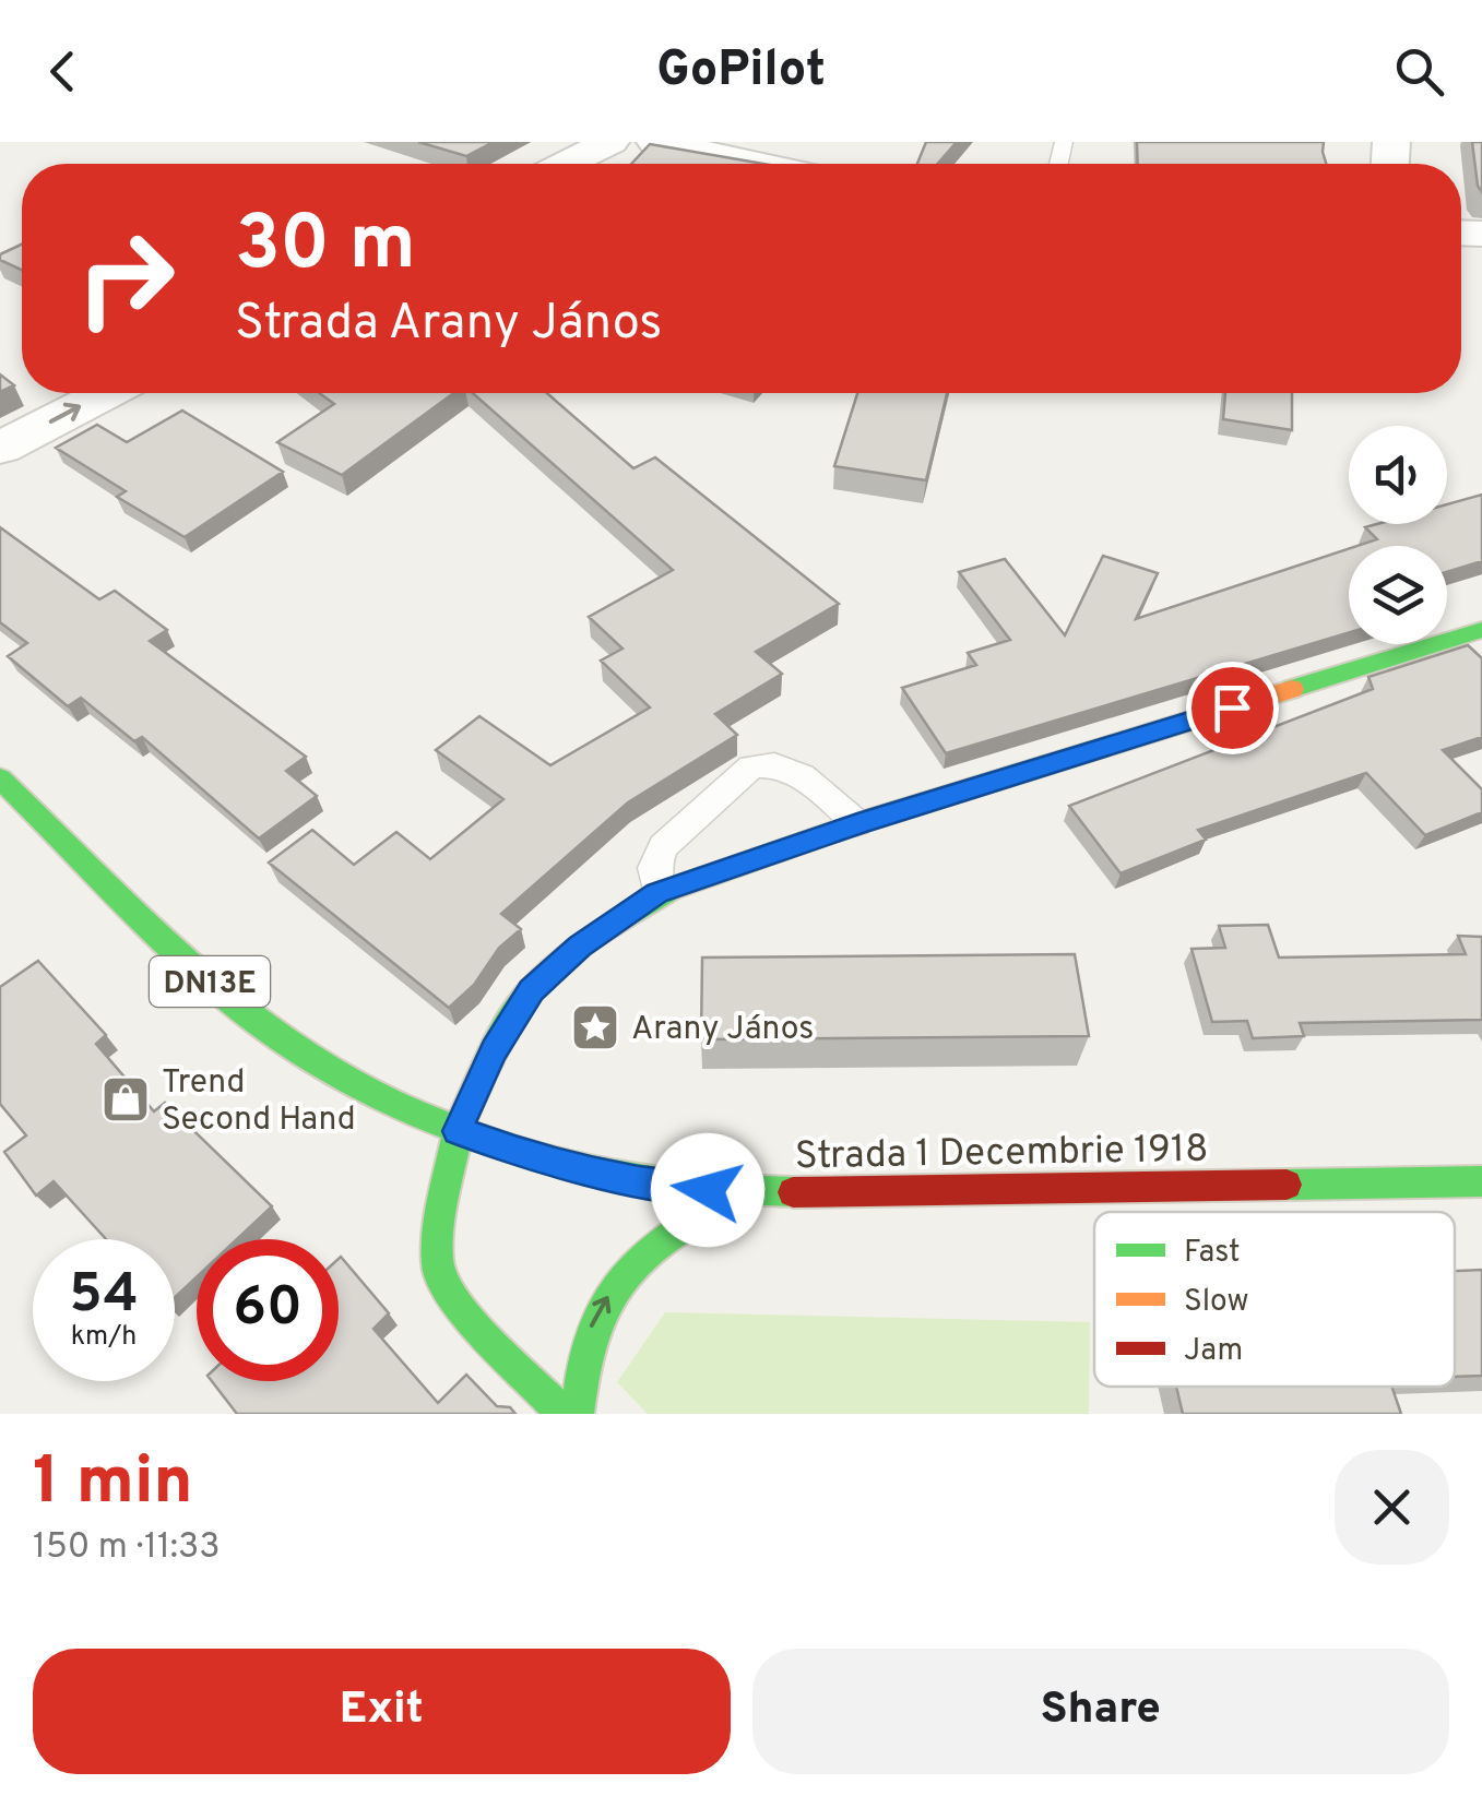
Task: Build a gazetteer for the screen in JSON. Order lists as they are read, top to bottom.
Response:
{
  "streets": {
    "main road": ["DN13E", "Strada 1 Decembrie 1918"]
  },
  "places": {
    "place": ["Arany János"],
    "shop": ["Trend Second Hand"]
  },
  "legend": ["Fast", "Slow", "Jam"],
  "page": {
    "header": "GoPilot",
    "turn": ["30 m", "Strada Arany János"],
    "speed": "54 km/h",
    "limit": "60",
    "heading": ["1 min", "150 m · 11:33"],
    "buttons": ["Exit", "Share"]
  }
}
